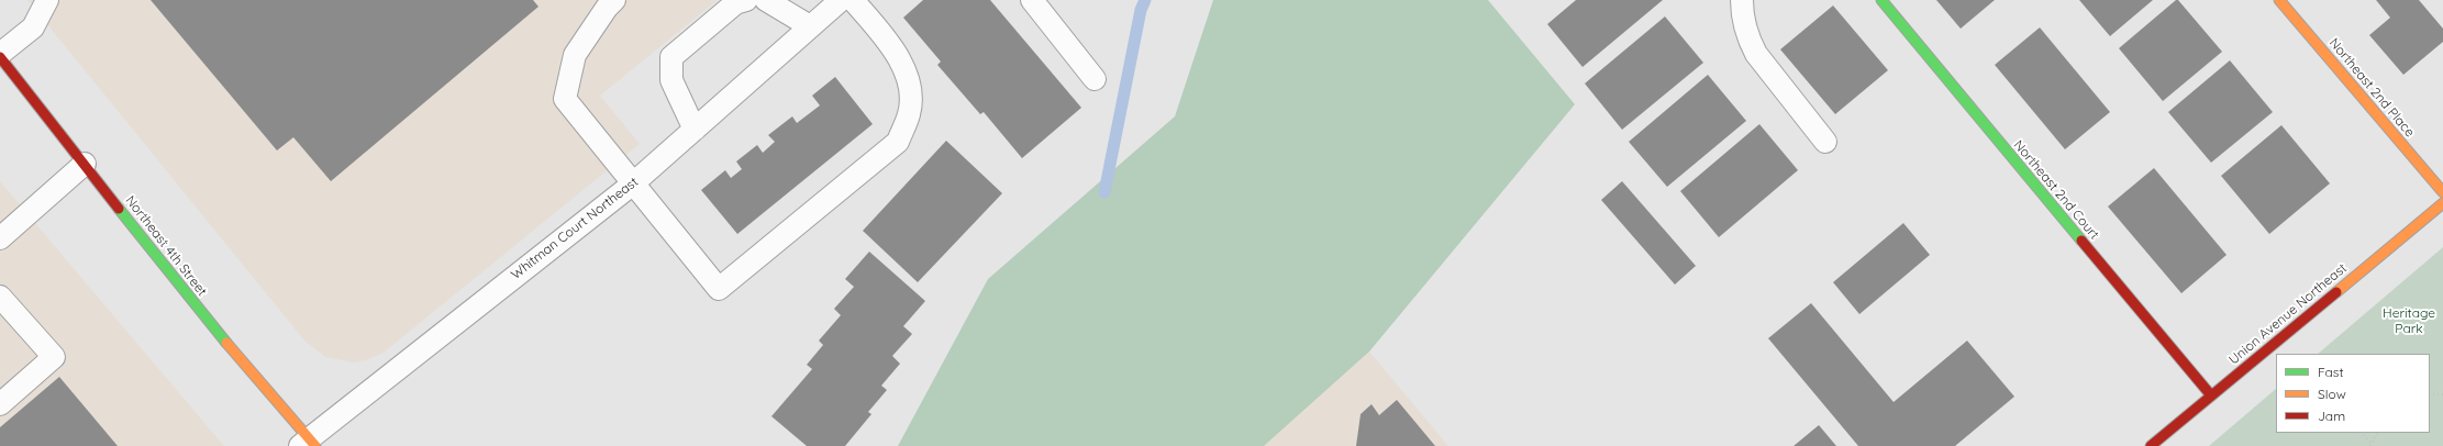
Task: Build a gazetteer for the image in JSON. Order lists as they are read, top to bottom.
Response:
{
  "streets": {
    "street": [
      "Northeast 2nd Place",
      "Northeast 2nd Court",
      "Northeast 4th Street",
      "Union Avenue Northeast"
    ],
    "lane": ["Whitman Court Northeast"]
  },
  "crossings": [
    ["Northeast 2nd Court", "Union Avenue Northeast"],
    ["Whitman Court Northeast", "Northeast 4th Street"]
  ],
  "parks": ["Heritage Park"],
  "legend": ["Fast", "Slow", "Jam"]
}
